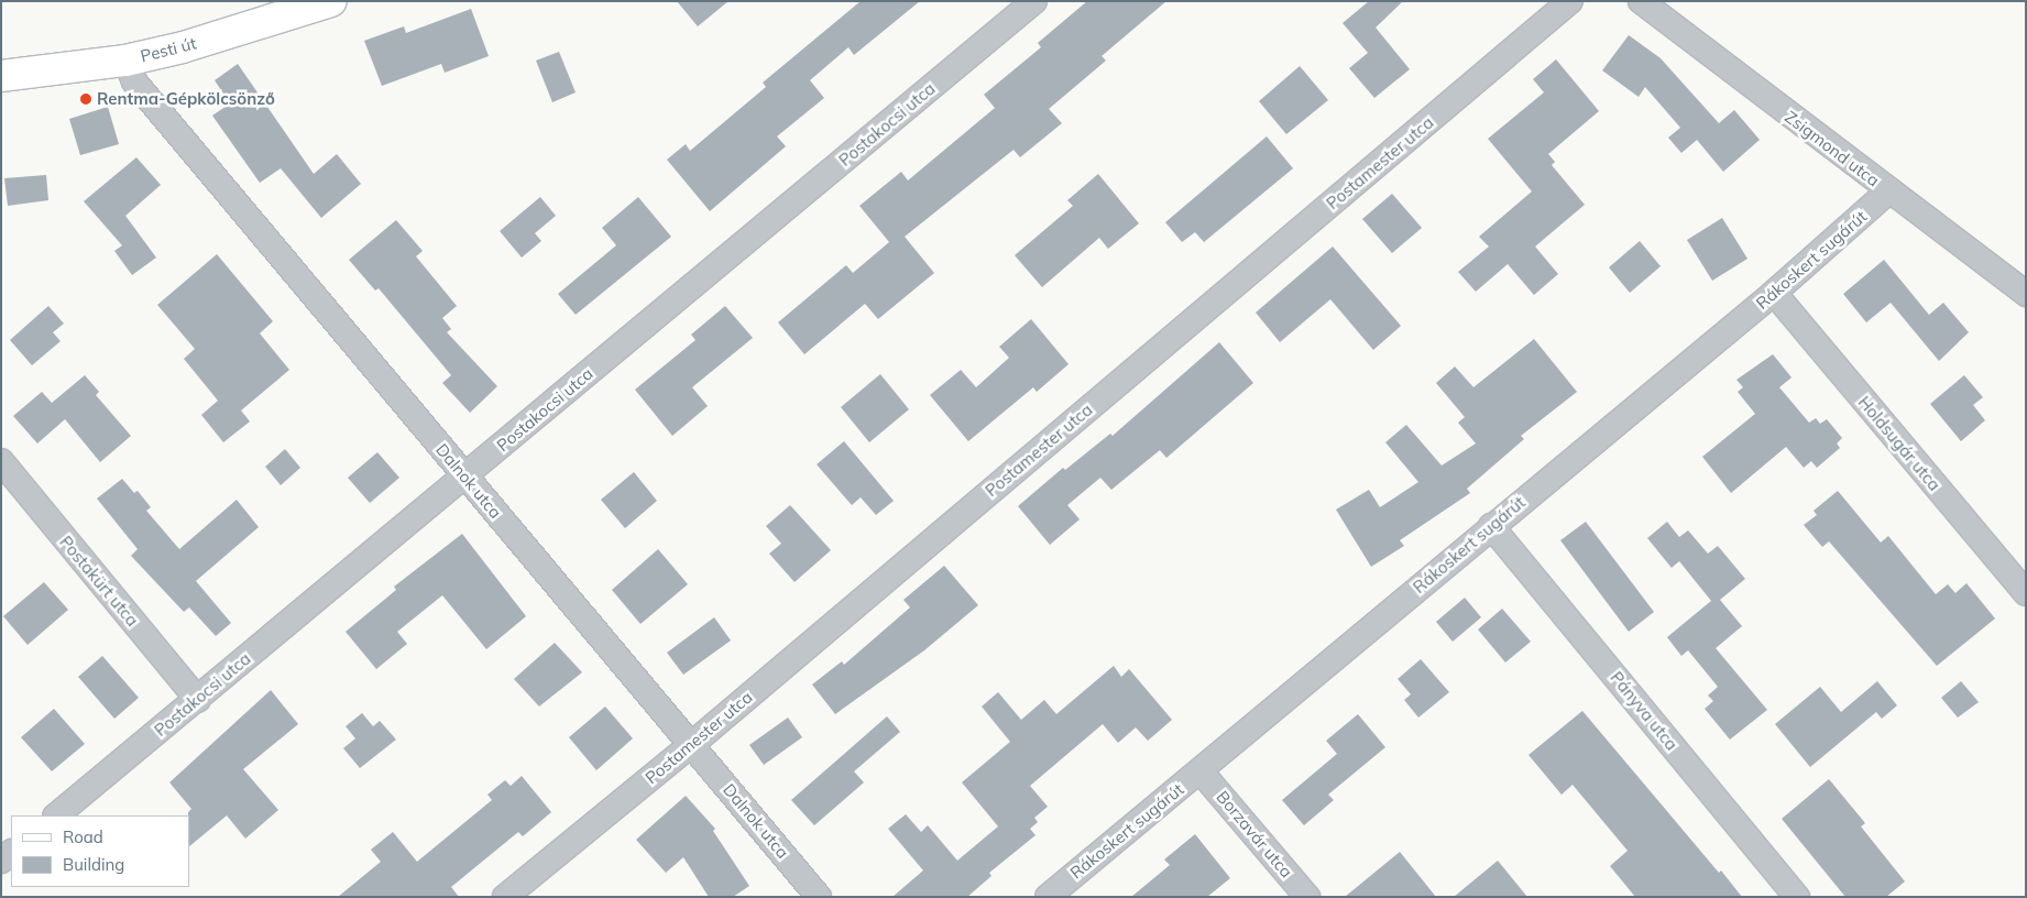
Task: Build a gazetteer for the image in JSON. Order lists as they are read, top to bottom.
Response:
{
  "streets": {
    "main road": ["Pesti út"],
    "street": [
      "Postakocsi utca",
      "Zsigmond utca",
      "Postamester utca",
      "Rákoskert sugárút",
      "Holdsugár utca",
      "Dalnok utca",
      "Postakürt utca",
      "Pányva utca",
      "Borzavár utca"
    ]
  },
  "crossings": [
    ["Pesti út", "Dalnok utca"],
    ["Postakocsi utca", "Dalnok utca"],
    ["Postakocsi utca", "Postakürt utca"],
    ["Zsigmond utca", "Rákoskert sugárút"],
    ["Postamester utca", "Dalnok utca"],
    ["Rákoskert sugárút", "Holdsugár utca"],
    ["Rákoskert sugárút", "Pányva utca"],
    ["Rákoskert sugárút", "Borzavár utca"]
  ],
  "places": ["Rentma-Gépkölcsönző"],
  "legend": ["Road", "Building"]
}
